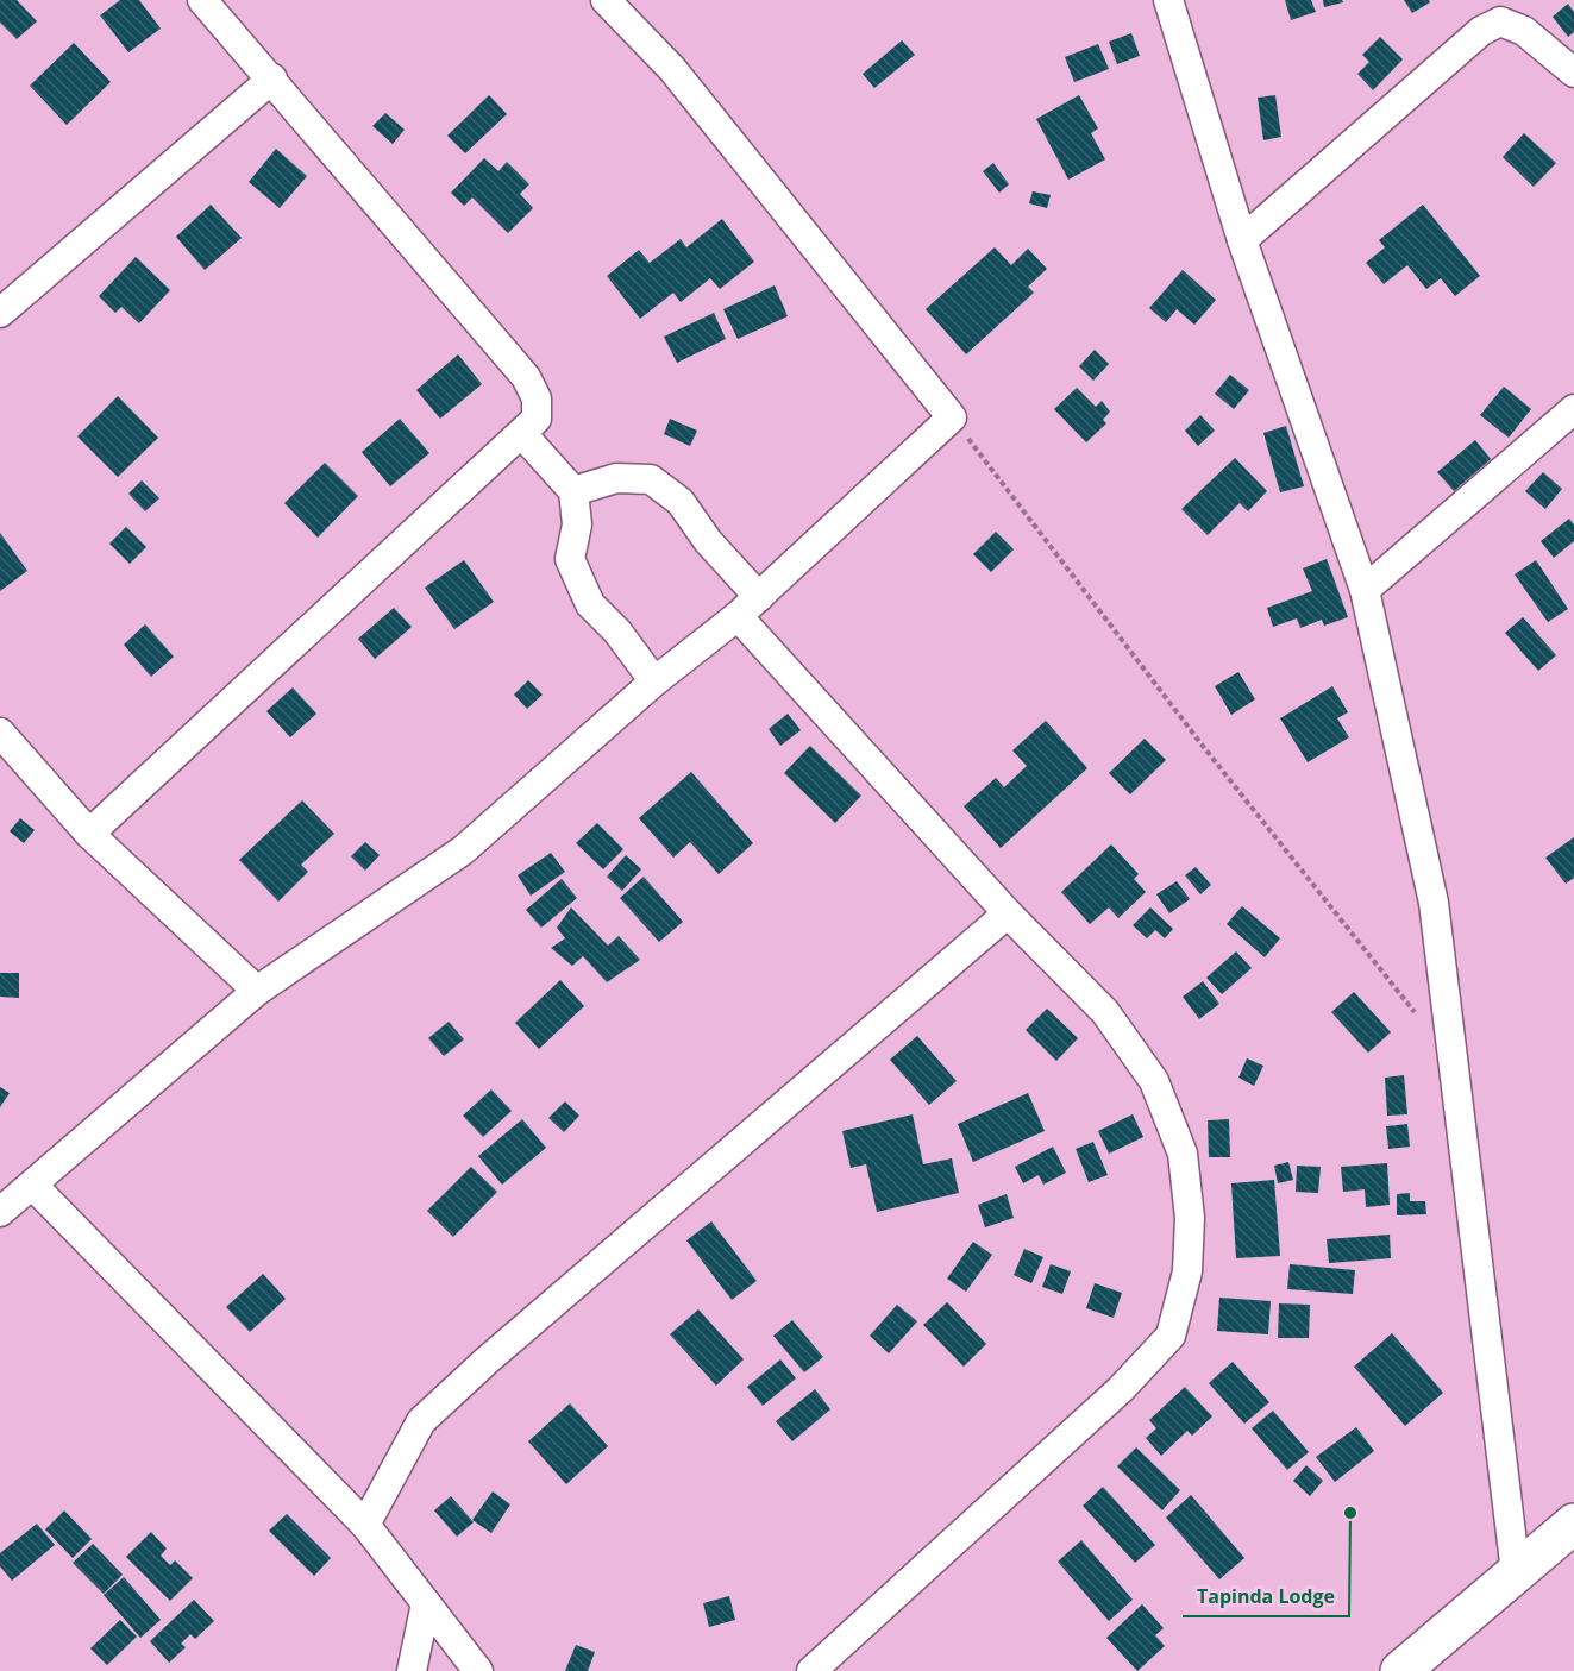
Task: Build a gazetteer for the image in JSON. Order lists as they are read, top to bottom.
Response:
{
  "places": ["Tapinda Lodge"]
}
